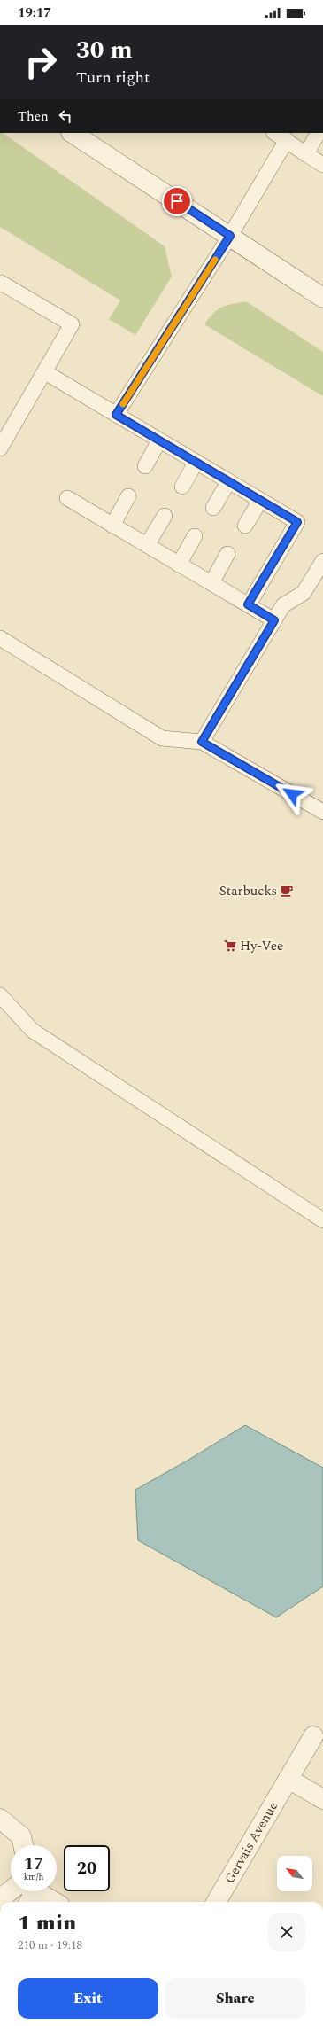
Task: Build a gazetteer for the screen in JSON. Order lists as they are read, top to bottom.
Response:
{
  "streets": {
    "street": ["Gervais Avenue"]
  },
  "places": {
    "cafe": ["Starbucks"],
    "supermarket": ["Hy-Vee"]
  },
  "north": "top left",
  "page": {
    "status": "19:17",
    "turn": ["30 m", "Turn right"],
    "then": "Then",
    "speed": "17 km/h",
    "limit": "20",
    "heading": ["1 min", "210 m · 19:18"],
    "buttons": ["Exit", "Share"]
  }
}
